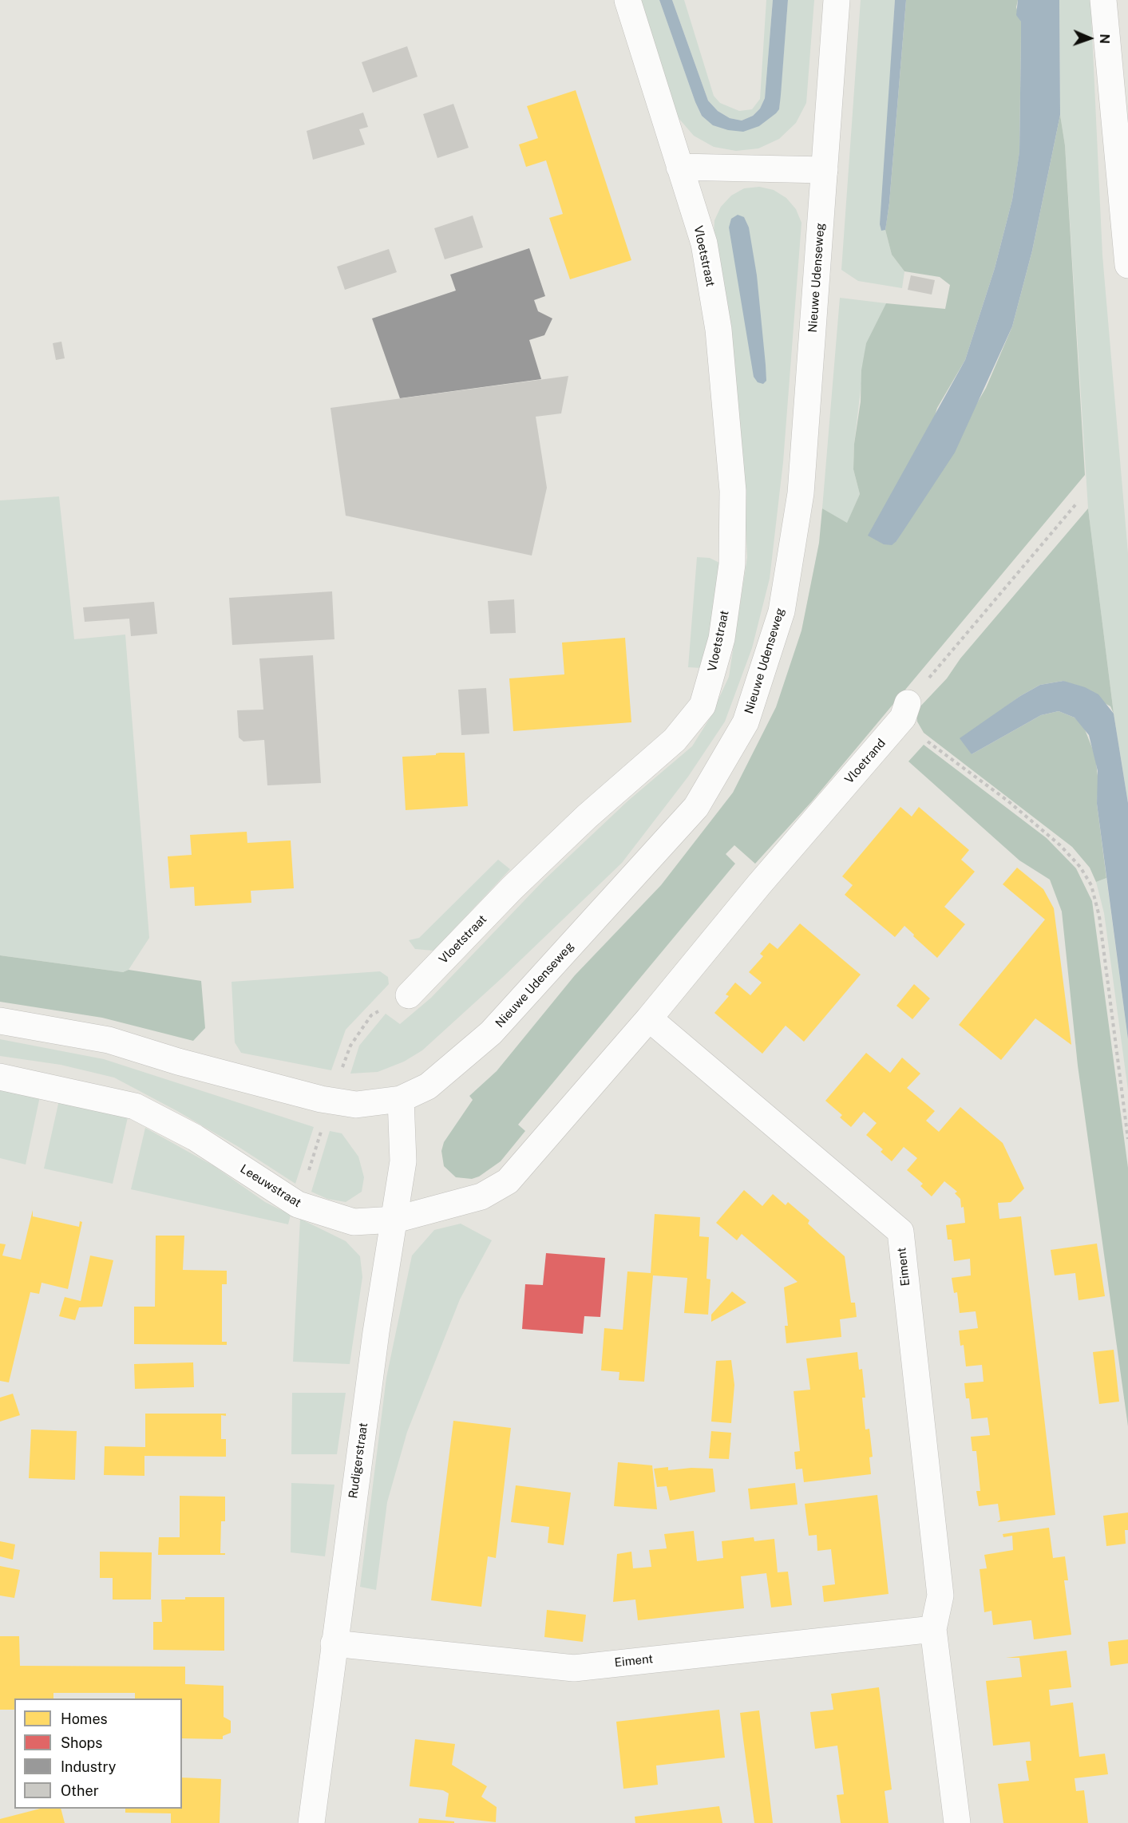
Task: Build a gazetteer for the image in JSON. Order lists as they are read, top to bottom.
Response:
{
  "streets": {
    "street": [
      "Vloetstraat",
      "Nieuwe Udenseweg",
      "Vloetrand",
      "Leeuwstraat",
      "Eiment",
      "Rudigerstraat"
    ]
  },
  "crossings": [
    ["Nieuwe Udenseweg", "Rudigerstraat"],
    ["Vloetrand", "Leeuwstraat"],
    ["Vloetrand", "Eiment"],
    ["Leeuwstraat", "Eiment"],
    ["Leeuwstraat", "Rudigerstraat"],
    ["Eiment", "Rudigerstraat"]
  ],
  "legend": [
    "Homes",
    "Shops",
    "Industry",
    "Other"
  ],
  "north": "right"
}
